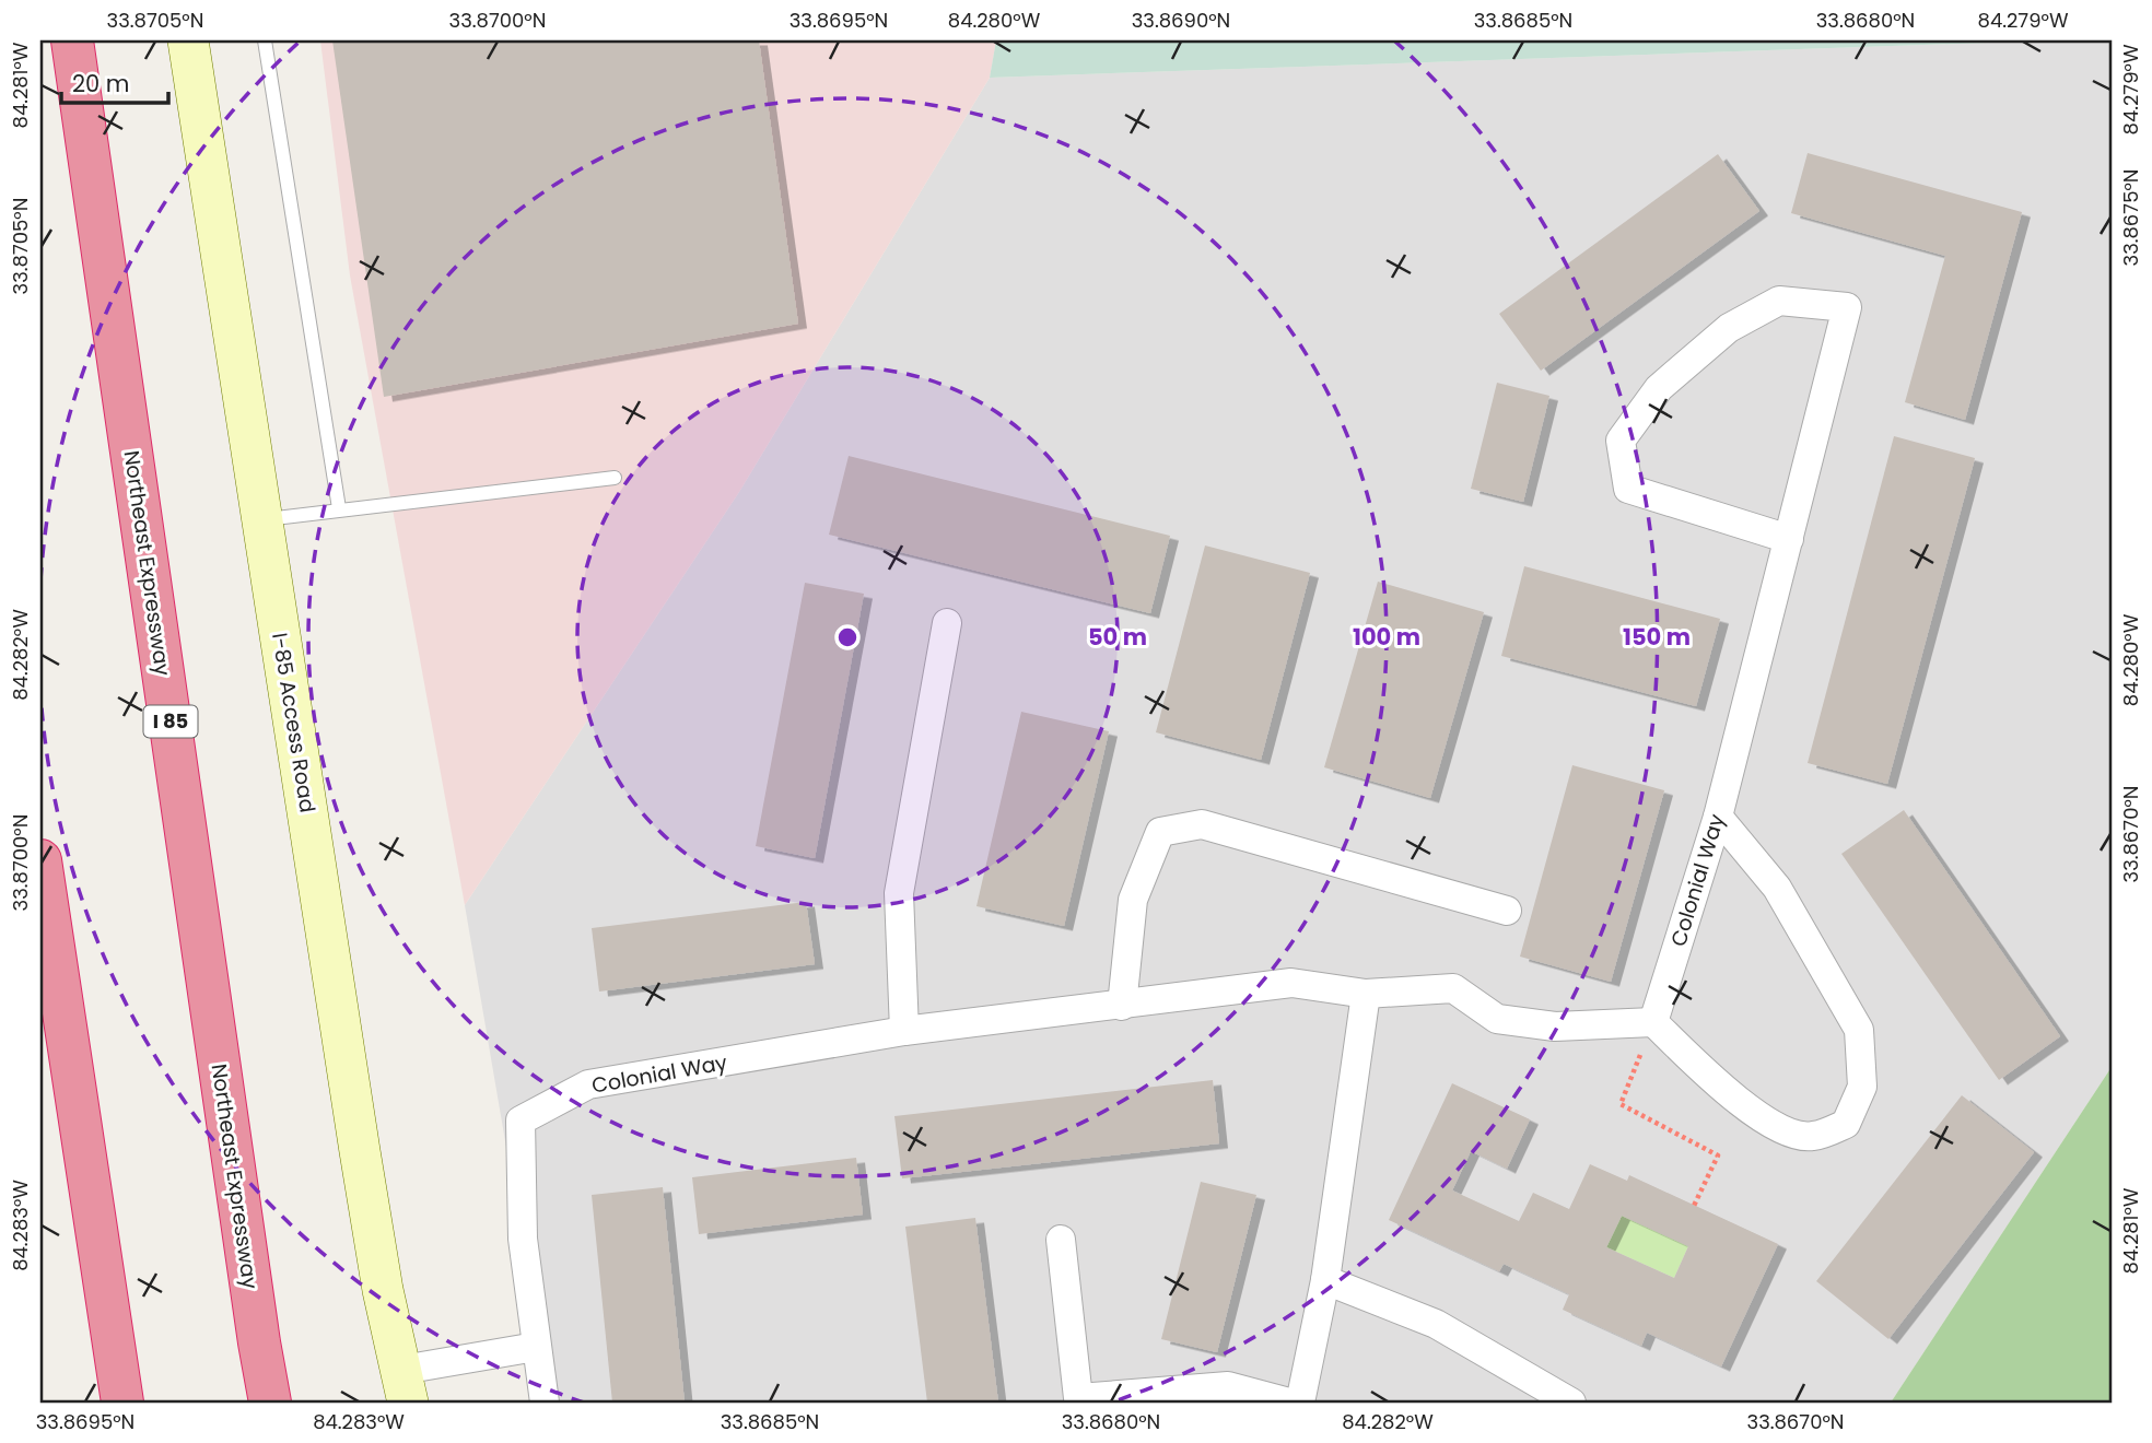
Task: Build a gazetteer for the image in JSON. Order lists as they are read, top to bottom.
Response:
{
  "streets": {
    "highway": ["Northeast Expressway", "I 85"],
    "main road": ["I-85 Access Road"],
    "street": ["Colonial Way"]
  },
  "scale_bar": "20 m",
  "coordinates": [
    "33.8705°N",
    "33.8700°N",
    "33.8695°N",
    "84.280°W",
    "33.8690°N",
    "33.8685°N",
    "33.8680°N",
    "84.279°W",
    "84.281°W",
    "33.8675°N",
    "84.282°W",
    "33.8670°N",
    "84.283°W"
  ],
  "rings": ["50 m", "100 m", "150 m"]
}
